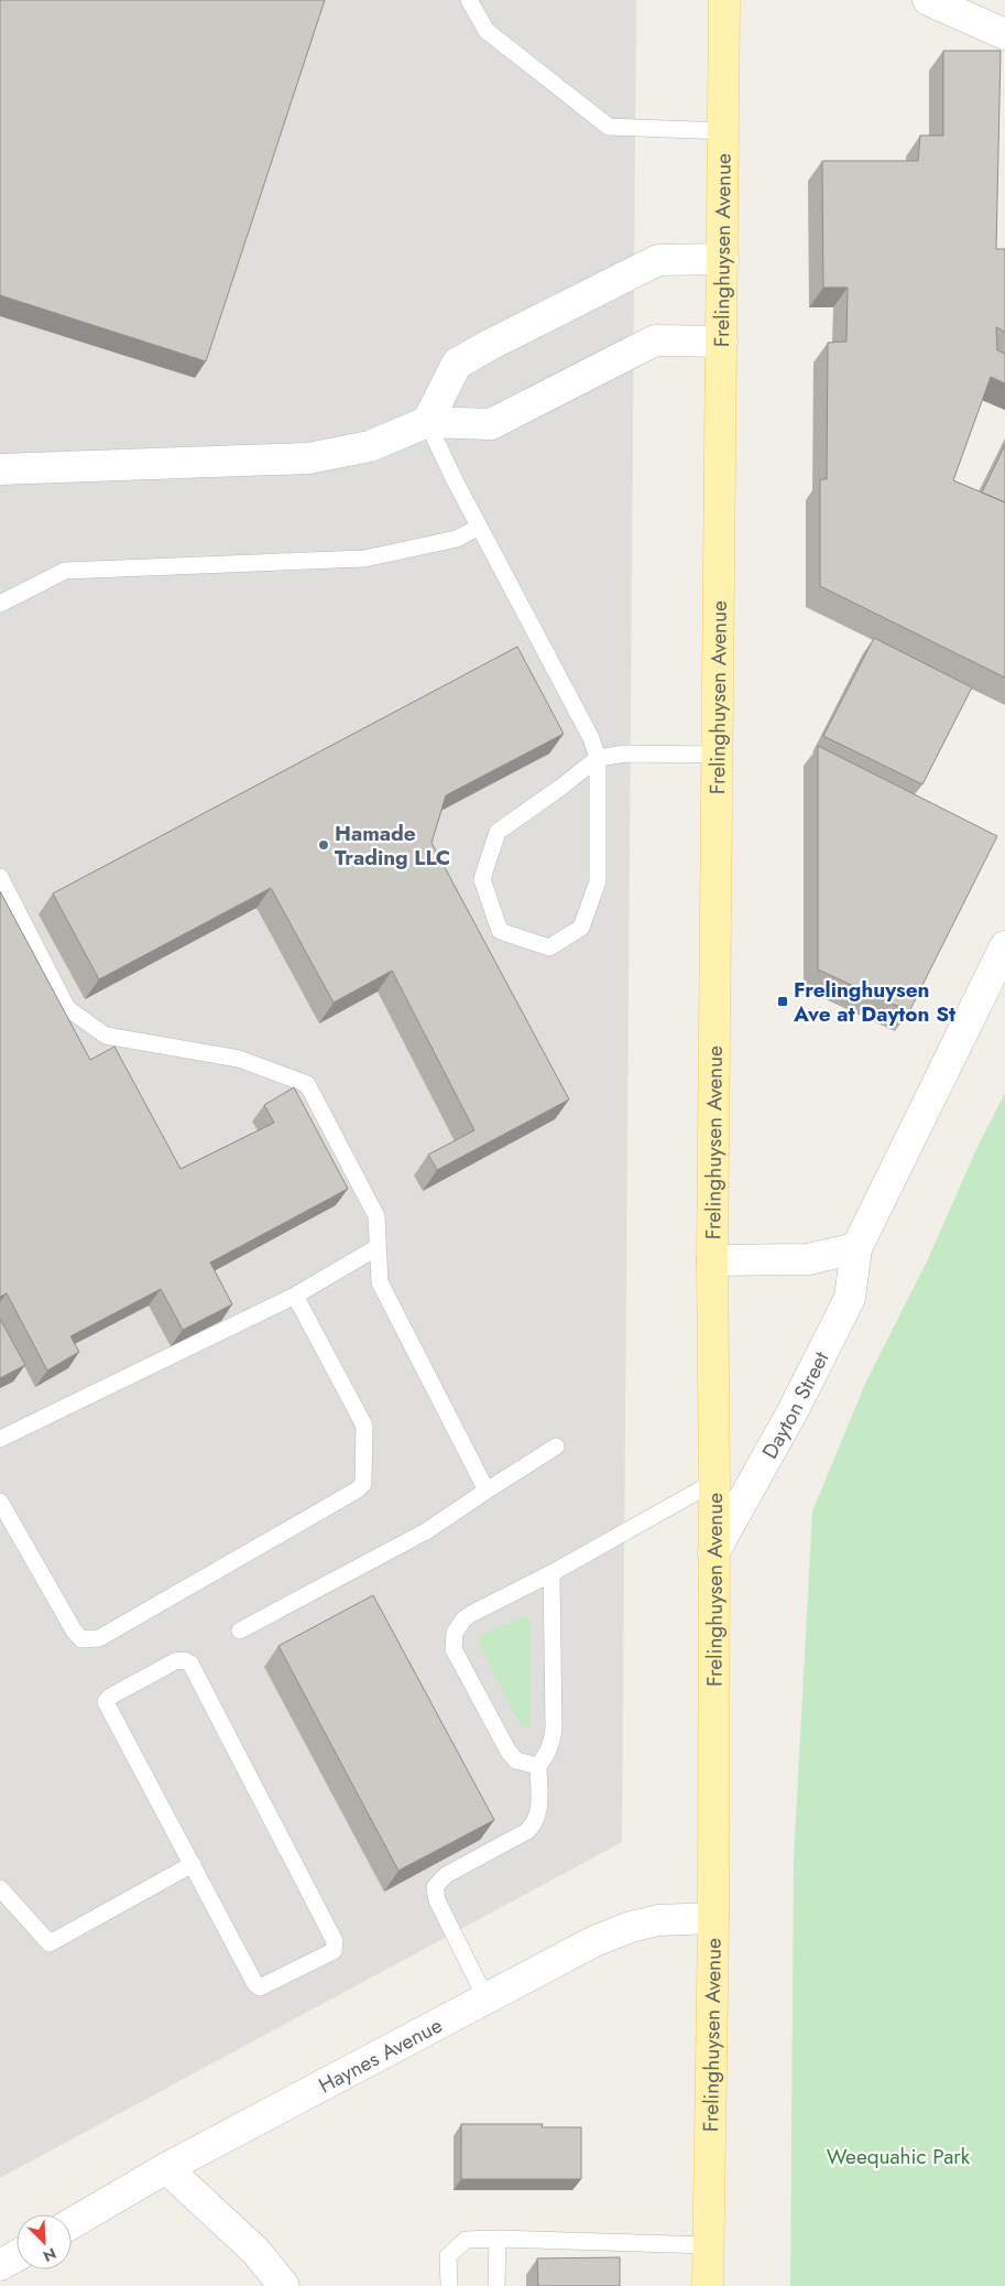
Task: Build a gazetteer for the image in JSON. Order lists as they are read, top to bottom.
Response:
{
  "streets": {
    "main road": ["Frelinghuysen Avenue"],
    "street": ["Dayton Street", "Haynes Avenue"]
  },
  "crossings": [
    ["Frelinghuysen Avenue", "Dayton Street"],
    ["Frelinghuysen Avenue", "Haynes Avenue"]
  ],
  "parks": ["Weequahic Park"],
  "places": {
    "other": ["Hamade Trading LLC"],
    "transit": ["Frelinghuysen Ave at Dayton St"]
  },
  "north": "bottom right"
}
